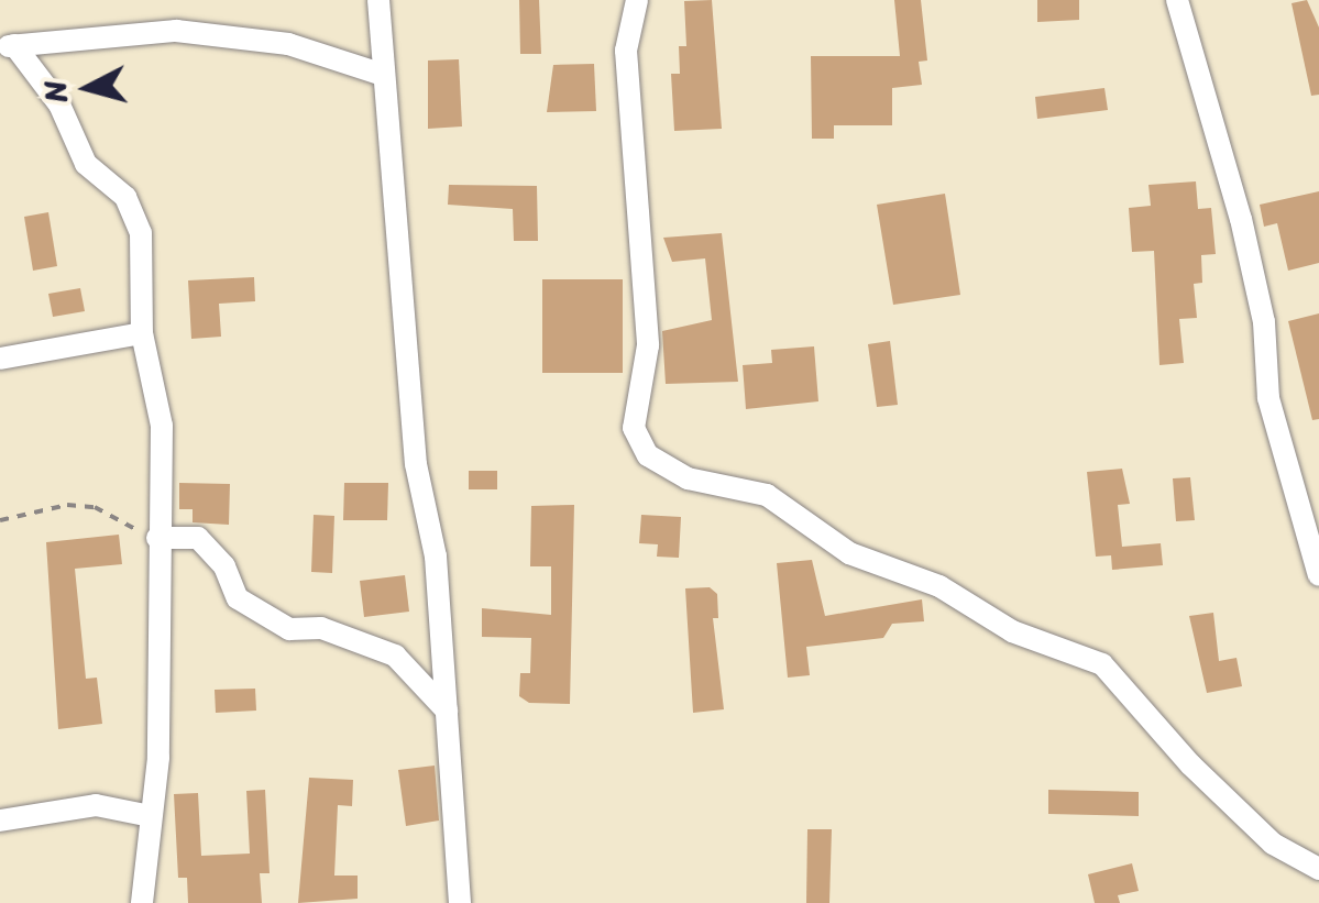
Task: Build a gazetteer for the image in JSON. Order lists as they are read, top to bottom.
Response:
{
  "north": "left"
}
